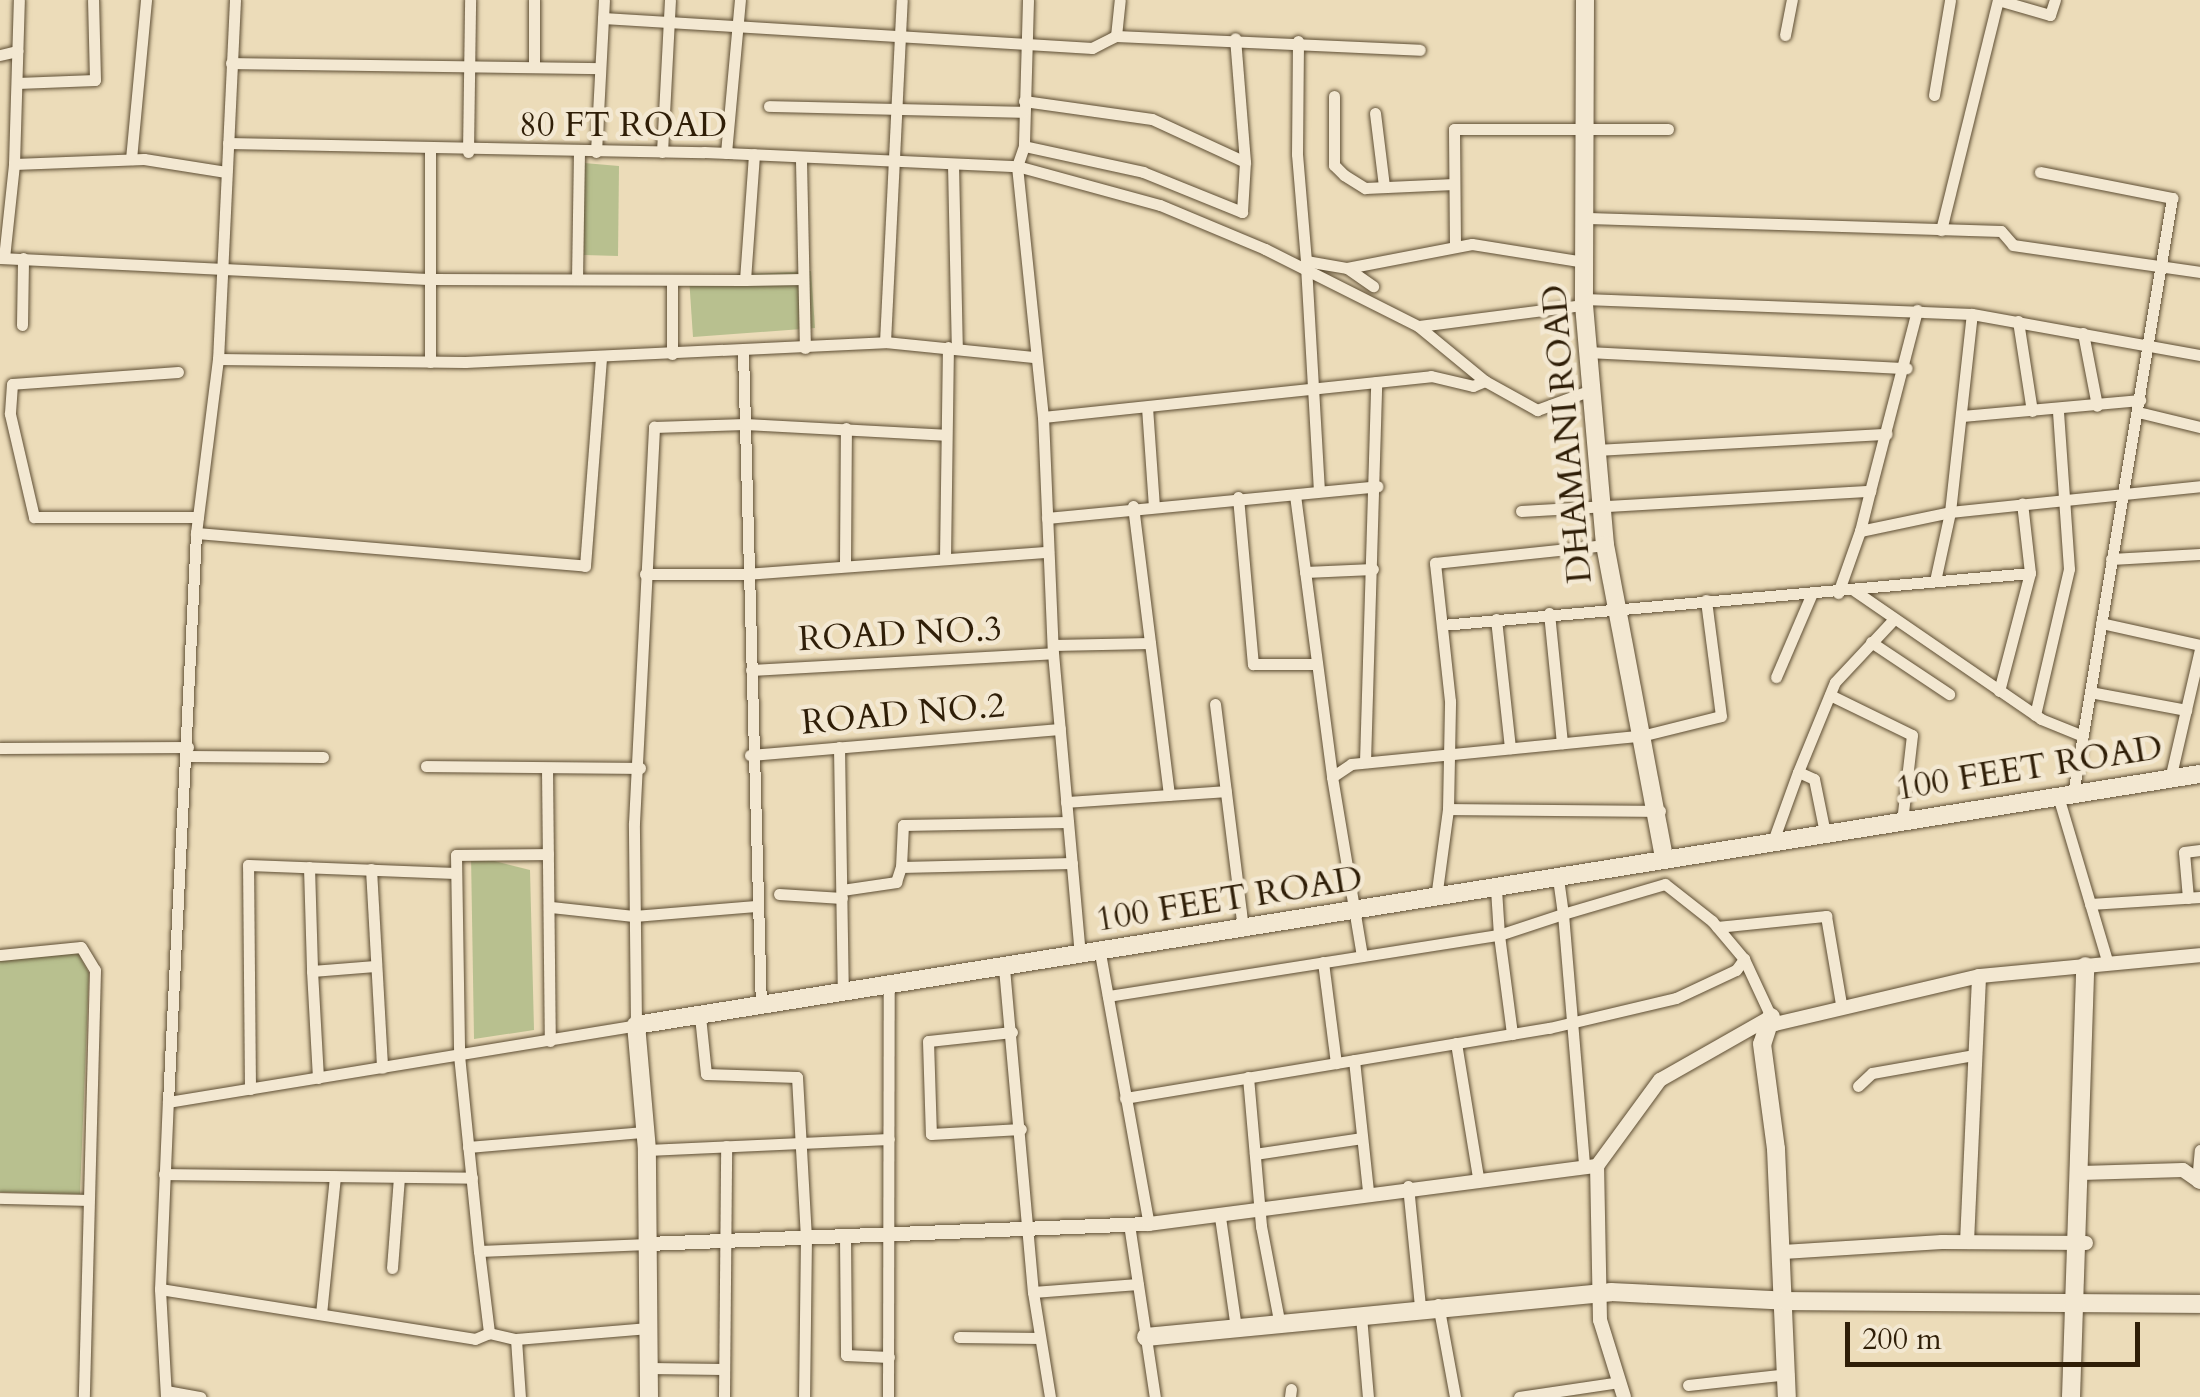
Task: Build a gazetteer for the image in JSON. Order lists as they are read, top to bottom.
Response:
{
  "streets": {
    "main road": ["DHAMANI ROAD", "100 FEET ROAD"],
    "street": ["80 FT ROAD", "ROAD NO.3", "ROAD NO.2"]
  },
  "crossings": [
    ["DHAMANI ROAD", "100 FEET ROAD"]
  ],
  "scale_bar": "200 m"
}
